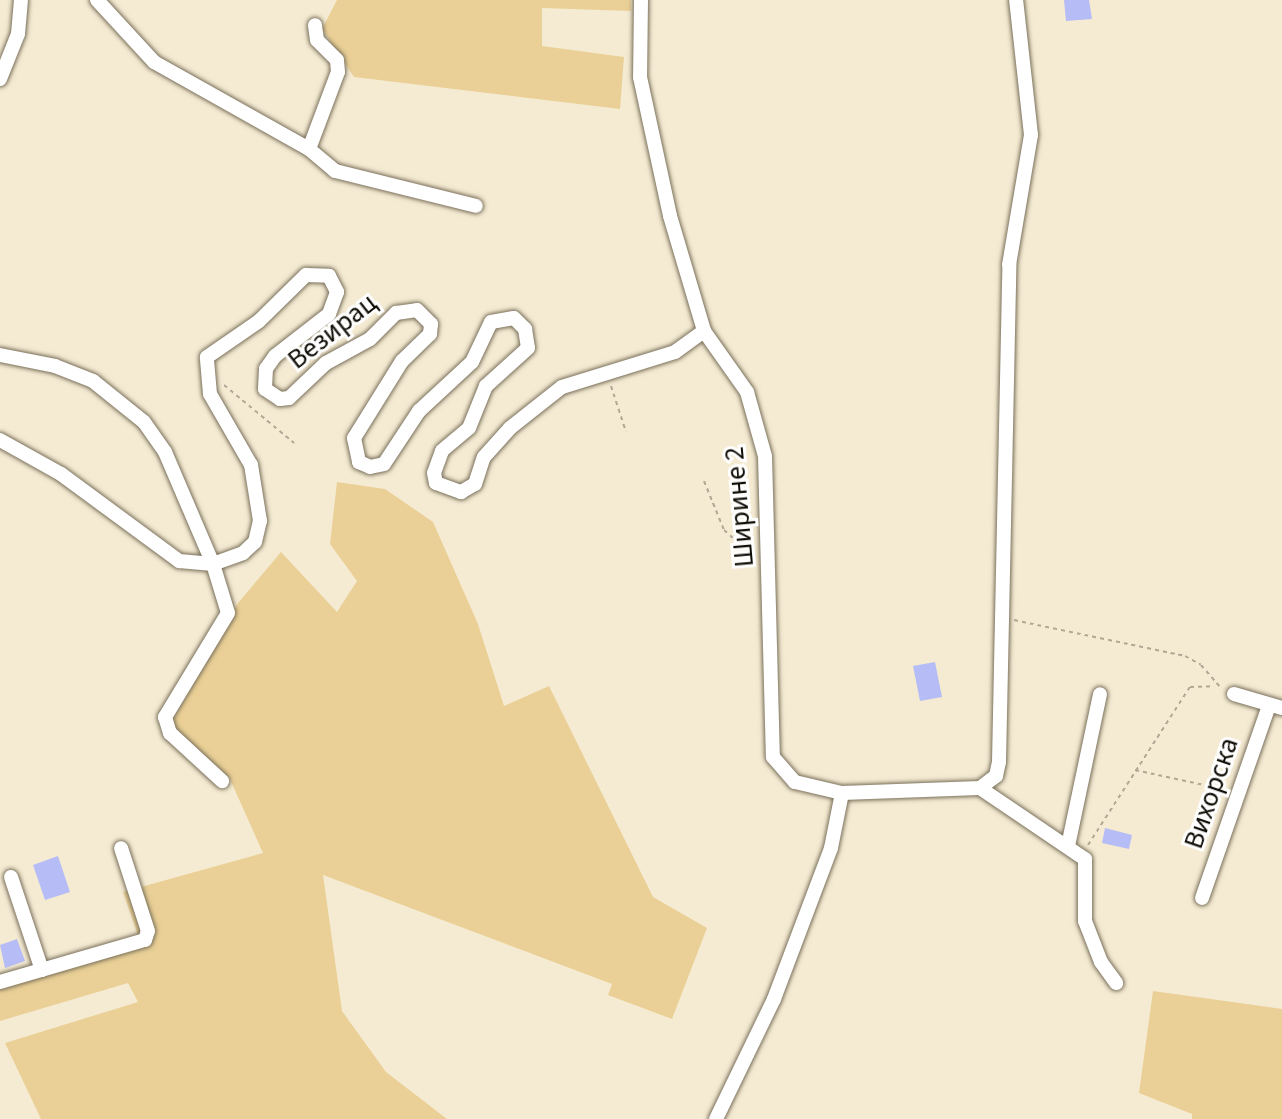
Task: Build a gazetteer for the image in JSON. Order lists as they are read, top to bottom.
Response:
{
  "streets": {
    "street": ["Везирац", "Ширине 2", "Вихорска"]
  },
  "crossings": [
    ["Везирац", "Ширине 2"]
  ]
}
